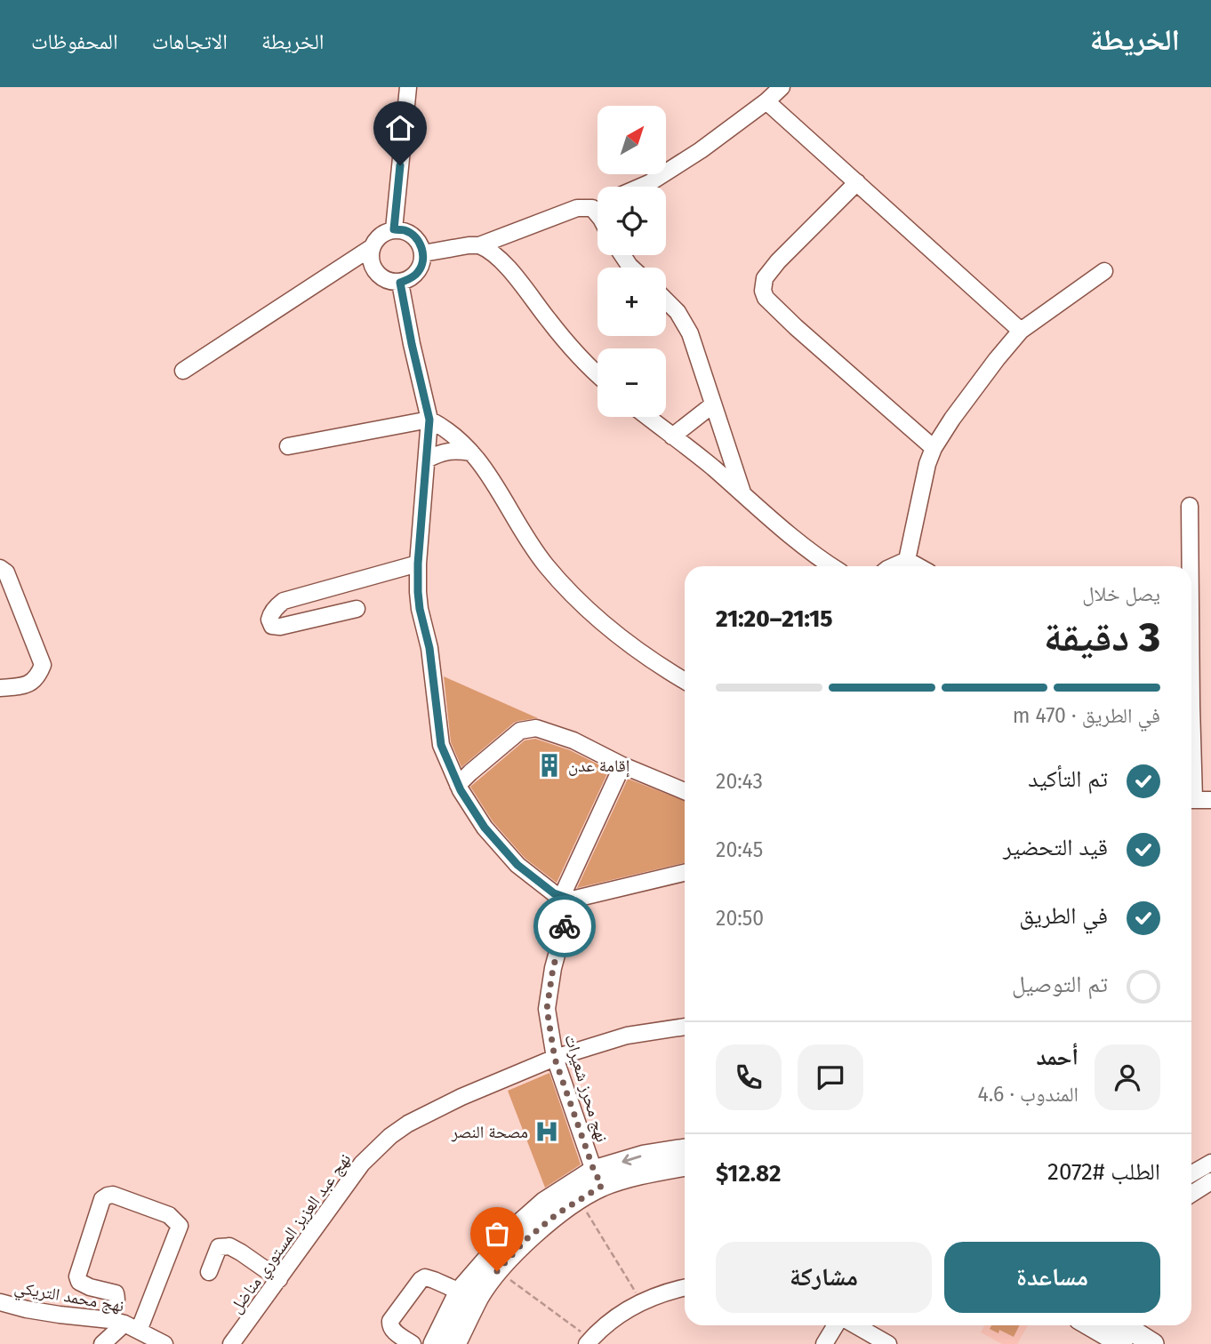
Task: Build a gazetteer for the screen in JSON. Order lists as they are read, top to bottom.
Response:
{
  "streets": {
    "street": ["نهج محرز شعيرات", "نهج عبد العزيز المستوري مناضل", "نهج محمد التريكي"]
  },
  "crossings": [
    ["نهج محرز شعيرات", "نهج عبد العزيز المستوري مناضل"]
  ],
  "places": {
    "building": ["إقامة عدن"],
    "hospital": ["مصحة النصر"]
  },
  "north": "top right",
  "page": {
    "header": "الخريطة",
    "nav": ["الخريطة", "الاتجاهات", "المحفوظات"],
    "map_buttons": ["+", "−"],
    "heading": ["3 دقيقة", "يصل خلال", "21:15–21:20"],
    "panel": [
      "أحمد",
      "المندوب · 4.6",
      "الطلب #2072",
      "$12.82"
    ],
    "bar": "في الطريق · 470 m",
    "list": [
      ["تم التأكيد", "20:43"],
      ["قيد التحضير", "20:45"],
      ["في الطريق", "20:50"],
      "تم التوصيل"
    ],
    "buttons": ["مساعدة", "مشاركة"]
  }
}
